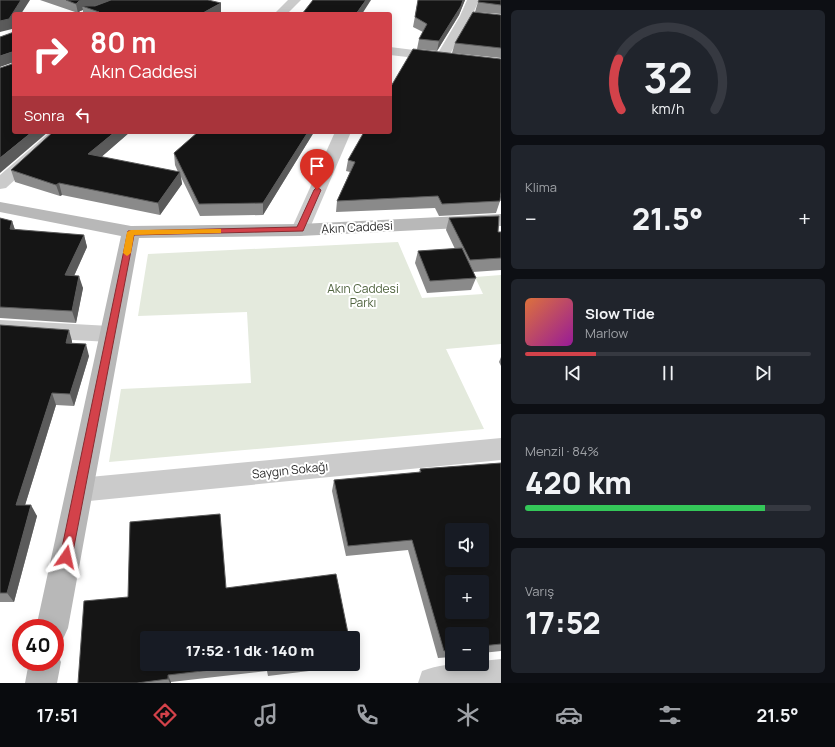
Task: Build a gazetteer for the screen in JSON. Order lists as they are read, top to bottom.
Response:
{
  "streets": {
    "street": ["Akın Caddesi", "Saygın Sokağı"]
  },
  "parks": ["Akın Caddesi Parkı"],
  "page": {
    "turn": ["80 m", "Akın Caddesi"],
    "then": "Sonra",
    "tile": [
      "Klima",
      ["Menzil · 84%", "420 km"],
      ["Varış", "17:52"]
    ],
    "heat": ["−", "21.5°", "+"],
    "song": ["Slow Tide", "Marlow"],
    "map_buttons": ["+", "−"],
    "limit": "40",
    "trip": "17:52 · 1 dk · 140 m",
    "tabs": ["17:51", "21.5°"],
    "gauge": ["32", "km/h"]
  }
}
